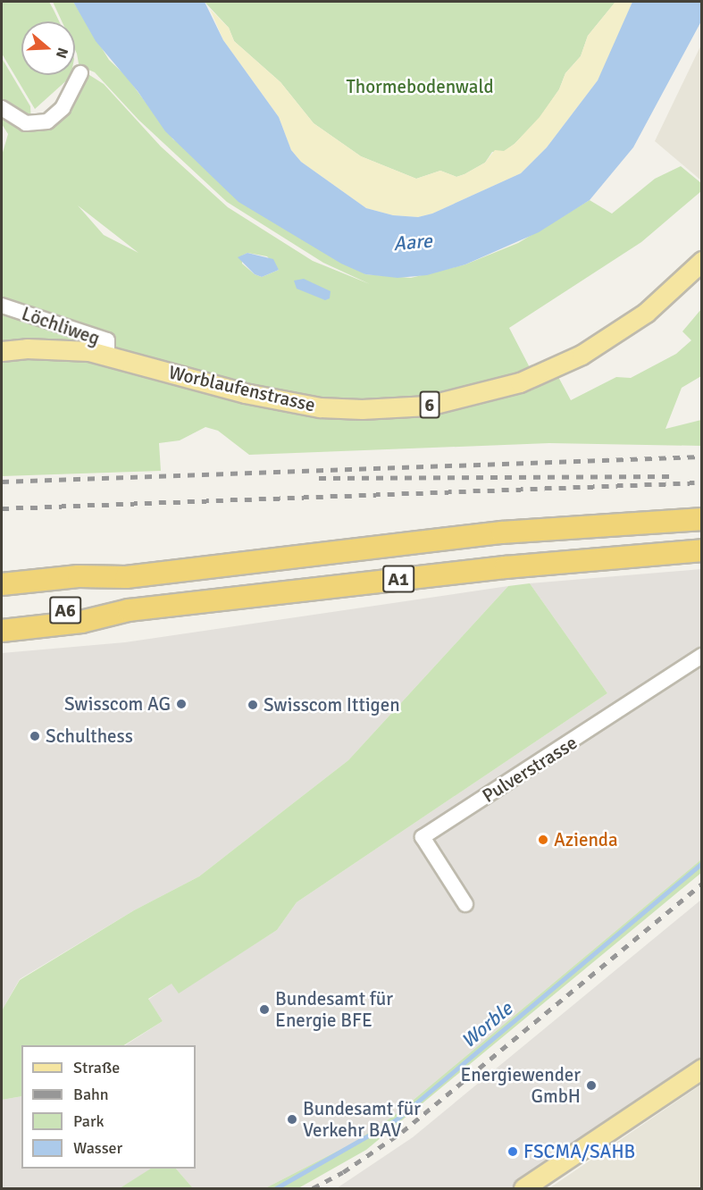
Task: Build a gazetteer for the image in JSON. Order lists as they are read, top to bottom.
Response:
{
  "streets": {
    "highway": ["A1", "A6"],
    "main road": ["Worblaufenstrasse", "6"],
    "street": ["Löchliweg", "Pulverstrasse"]
  },
  "crossings": [
    ["Löchliweg", "Worblaufenstrasse"],
    ["A1", "A6"]
  ],
  "water": ["Aare", "Worble"],
  "parks": ["Thormebodenwald"],
  "places": [
    "Swisscom AG",
    "Swisscom Ittigen",
    "Schulthess",
    "Azienda",
    "Bundesamt für Energie BFE",
    "Energiewender GmbH",
    "Bundesamt für Verkehr BAV",
    "FSCMA/SAHB"
  ],
  "legend": [
    "Straße",
    "Bahn",
    "Park",
    "Wasser"
  ],
  "north": "right"
}
